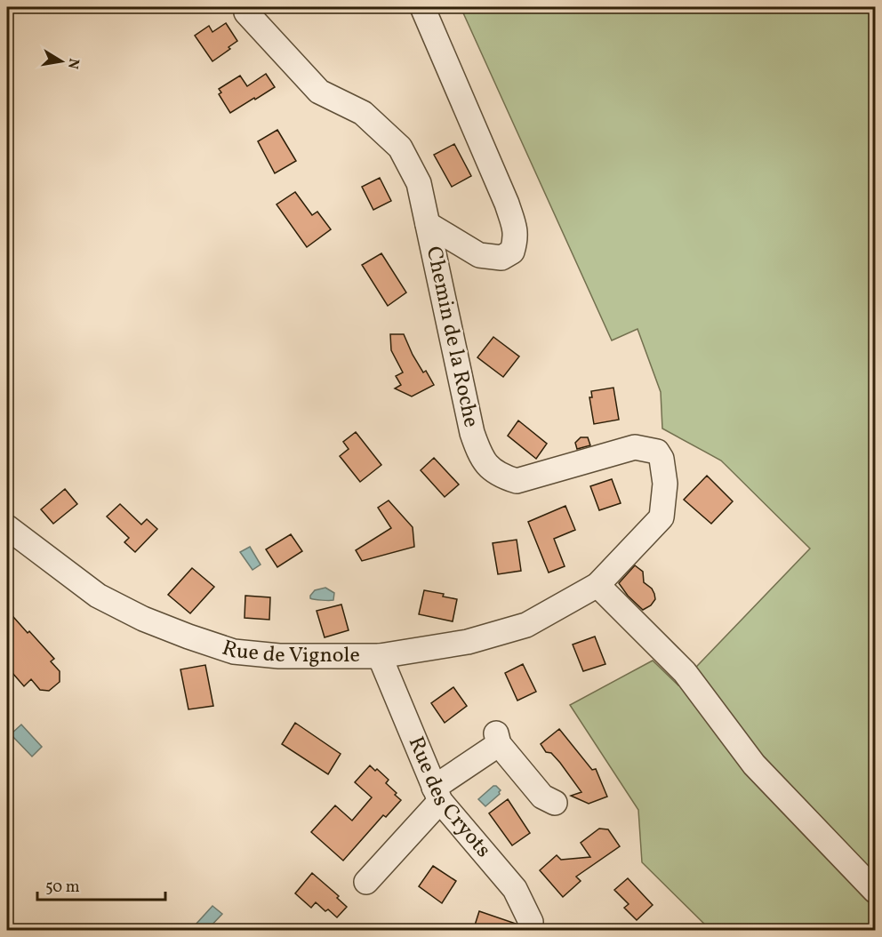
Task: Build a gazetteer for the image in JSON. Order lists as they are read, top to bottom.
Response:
{
  "streets": {
    "street": ["Chemin de la Roche", "Rue de Vignole", "Rue des Cryots"]
  },
  "crossings": [
    ["Chemin de la Roche", "Rue de Vignole"],
    ["Rue de Vignole", "Rue des Cryots"]
  ],
  "scale_bar": "50 m",
  "north": "right"
}
